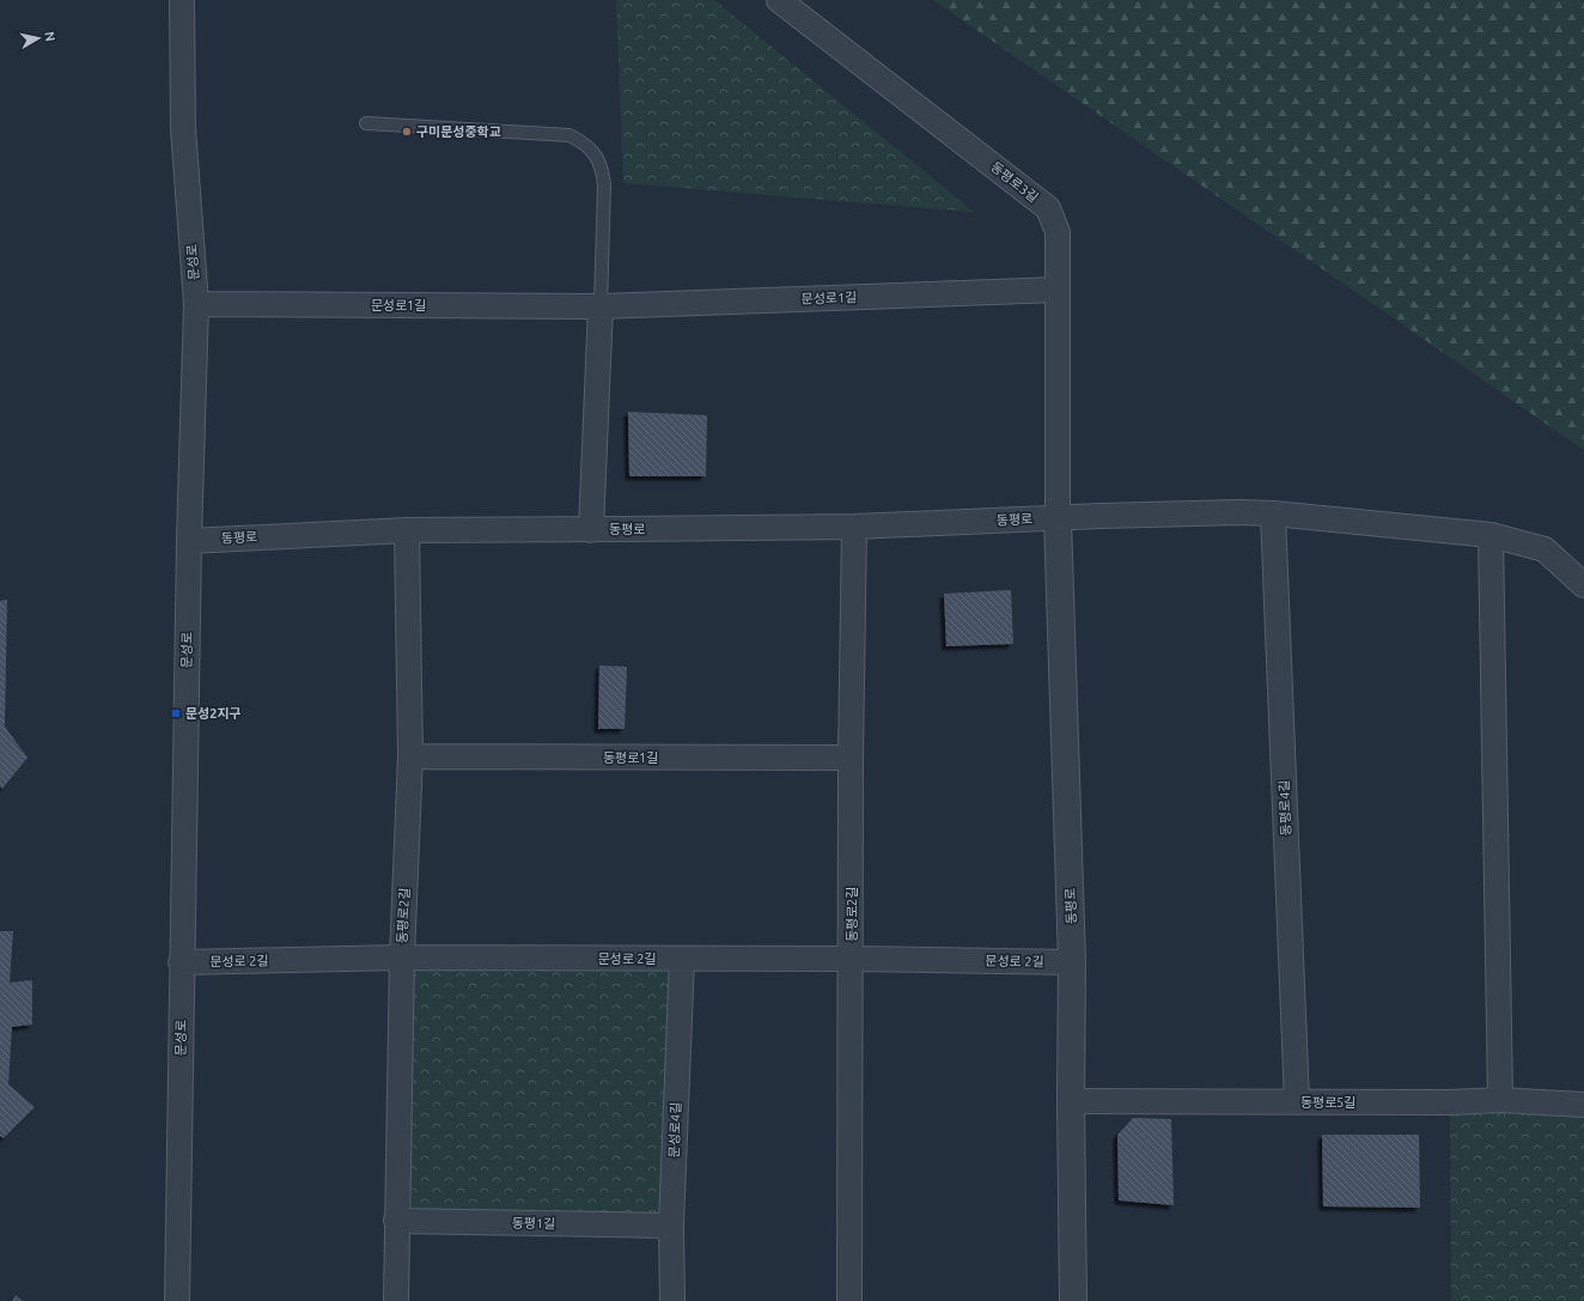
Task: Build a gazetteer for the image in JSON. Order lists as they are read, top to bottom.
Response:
{
  "streets": {
    "street": [
      "동평로3길",
      "문성로",
      "문성로1길",
      "동평로",
      "동평로1길",
      "동평로4길",
      "동평로2길",
      "문성로 2길",
      "동평로5길",
      "문성로4길",
      "동평1길"
    ]
  },
  "crossings": [
    ["동평로3길", "문성로1길"],
    ["동평로3길", "동평로"],
    ["문성로", "문성로1길"],
    ["문성로", "동평로"],
    ["문성로", "문성로 2길"],
    ["동평로", "동평로2길"],
    ["동평로", "문성로 2길"],
    ["동평로", "동평로5길"],
    ["동평로1길", "동평로2길"],
    ["동평로4길", "동평로5길"],
    ["동평로2길", "문성로 2길"],
    ["동평로2길", "동평1길"],
    ["문성로 2길", "문성로4길"],
    ["문성로4길", "동평1길"]
  ],
  "places": {
    "other": ["구미문성중학교"],
    "transit": ["문성2지구"]
  },
  "north": "right"
}
